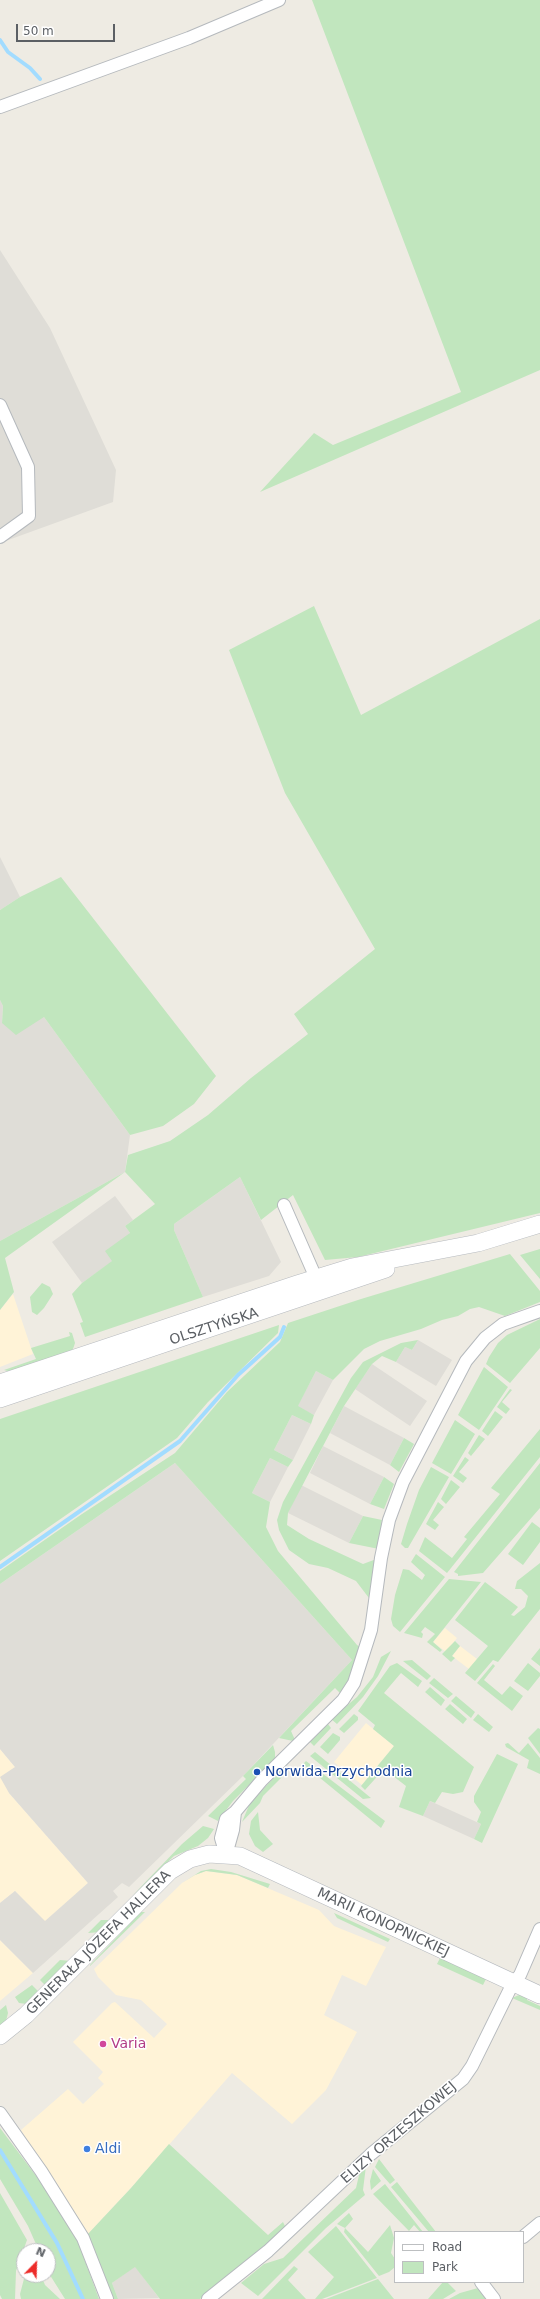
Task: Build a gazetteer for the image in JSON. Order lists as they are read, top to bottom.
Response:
{
  "streets": {
    "main road": ["OLSZTYŃSKA", "MARII KONOPNICKIEJ", "GENERAŁA JÓZEFA HALLERA"],
    "street": ["ELIZY ORZESZKOWEJ"]
  },
  "crossings": [
    ["MARII KONOPNICKIEJ", "GENERAŁA JÓZEFA HALLERA"],
    ["MARII KONOPNICKIEJ", "ELIZY ORZESZKOWEJ"]
  ],
  "places": ["Norwida-Przychodnia", "Varia", "Aldi"],
  "legend": ["Road", "Park"],
  "scale_bar": "50 m",
  "north": "top right"
}
